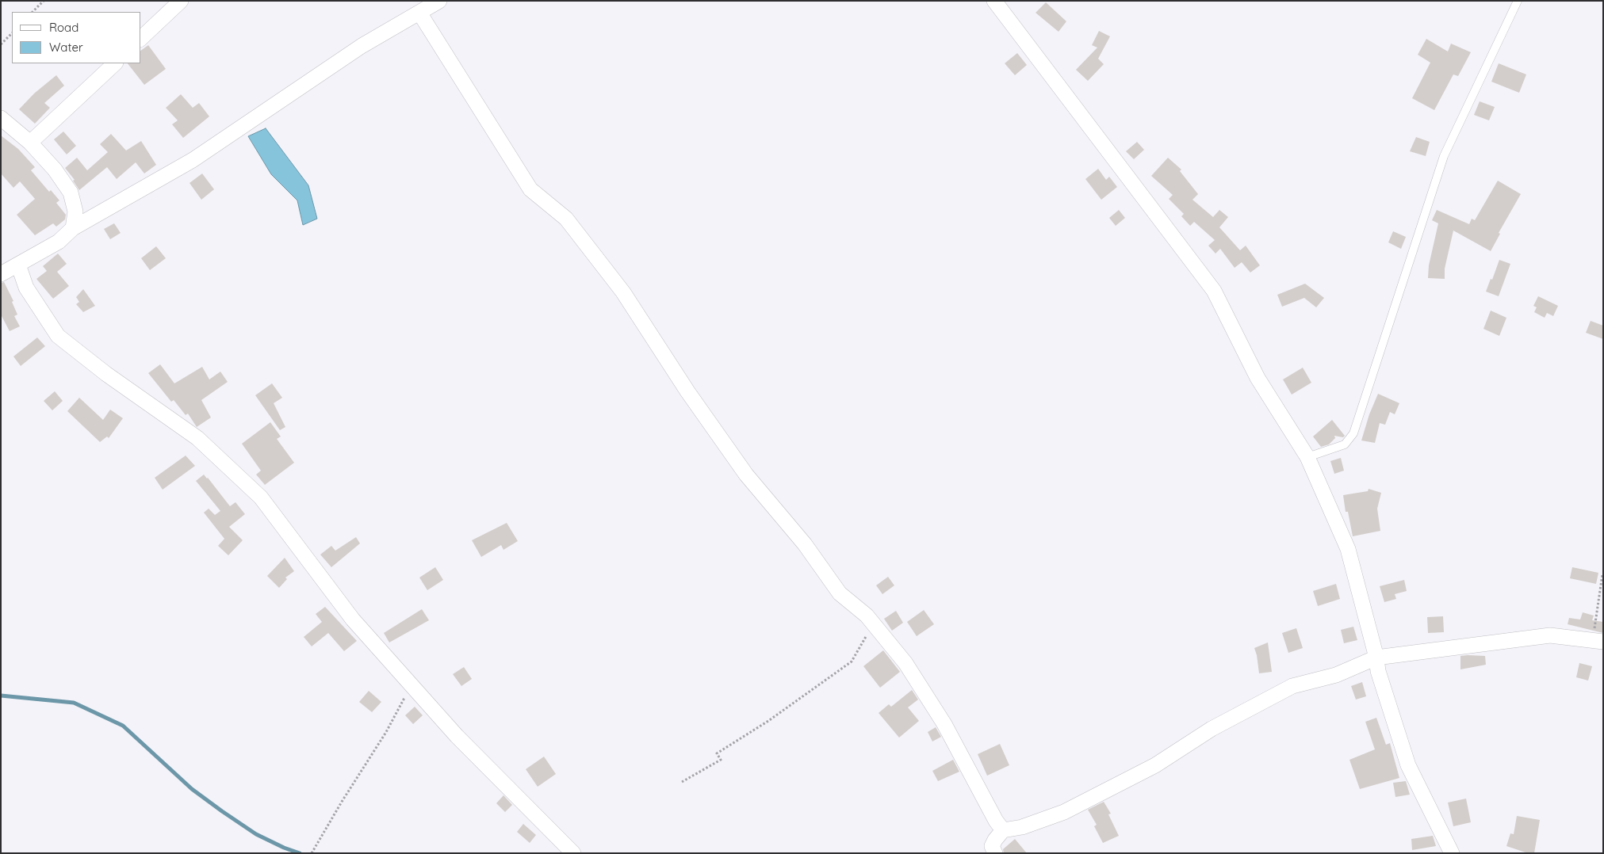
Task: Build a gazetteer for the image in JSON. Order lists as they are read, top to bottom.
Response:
{
  "legend": ["Road", "Water"]
}
